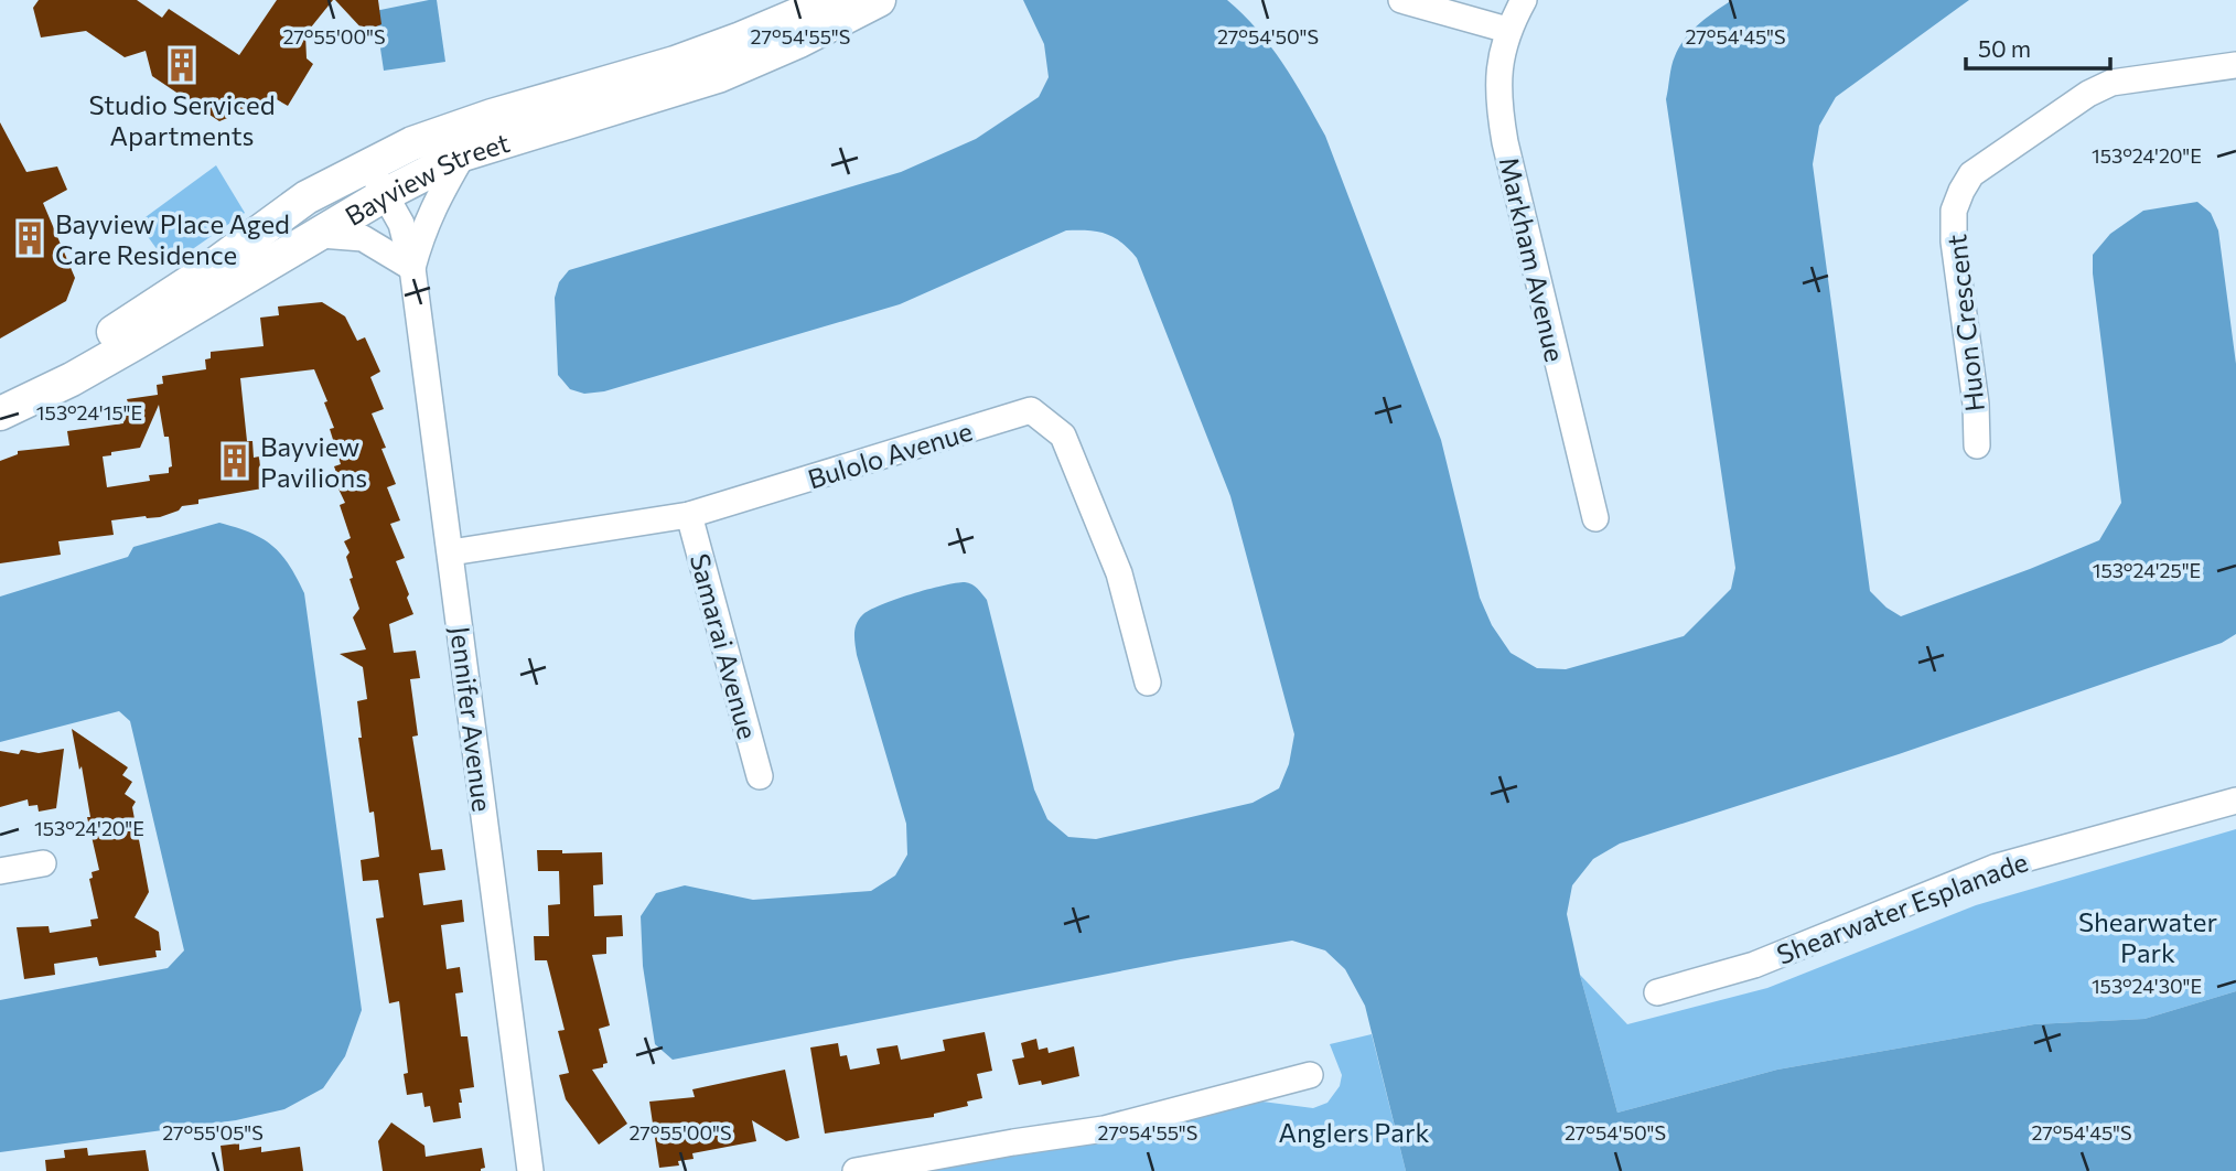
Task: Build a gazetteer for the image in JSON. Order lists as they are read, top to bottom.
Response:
{
  "streets": {
    "main road": ["Bayview Street"],
    "street": [
      "Markham Avenue",
      "Huon Crescent",
      "Bulolo Avenue",
      "Samarai Avenue",
      "Jennifer Avenue",
      "Shearwater Esplanade"
    ]
  },
  "crossings": [
    ["Bayview Street", "Jennifer Avenue"],
    ["Bulolo Avenue", "Samarai Avenue"],
    ["Bulolo Avenue", "Jennifer Avenue"]
  ],
  "parks": ["Shearwater Park", "Anglers Park"],
  "places": {
    "building": ["Studio Serviced Apartments", "Bayview Place Aged Care Residence", "Bayview Pavilions"]
  },
  "scale_bar": "50 m",
  "coordinates": [
    "27°55'00\"S",
    "27°54'55\"S",
    "27°54'50\"S",
    "27°54'45\"S",
    "153°24'20\"E",
    "153°24'15\"E",
    "153°24'25\"E",
    "153°24'30\"E",
    "27°55'05\"S"
  ]
}
